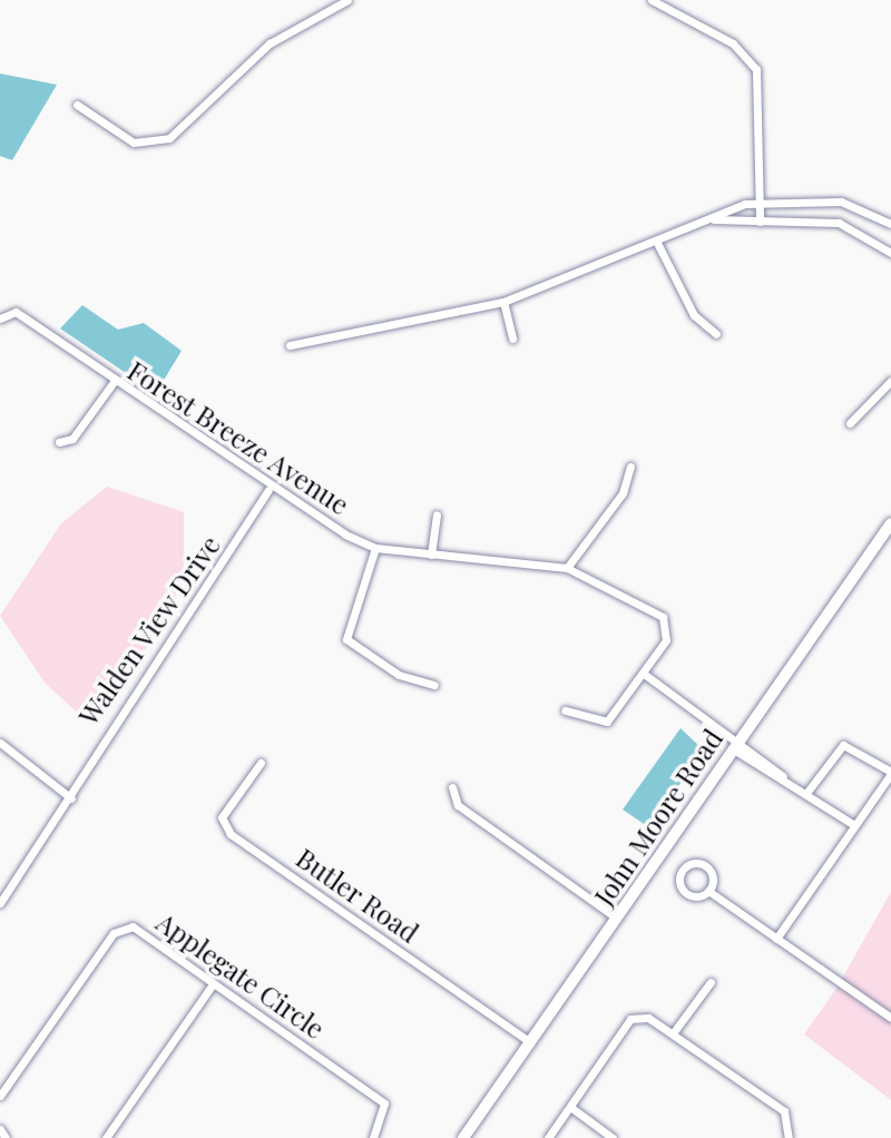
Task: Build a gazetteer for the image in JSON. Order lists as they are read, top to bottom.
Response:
{
  "streets": {
    "street": [
      "Forest Breeze Avenue",
      "Walden View Drive",
      "John Moore Road",
      "Butler Road",
      "Applegate Circle"
    ]
  },
  "crossings": [
    ["Forest Breeze Avenue", "Walden View Drive"],
    ["John Moore Road", "Butler Road"]
  ]
}
